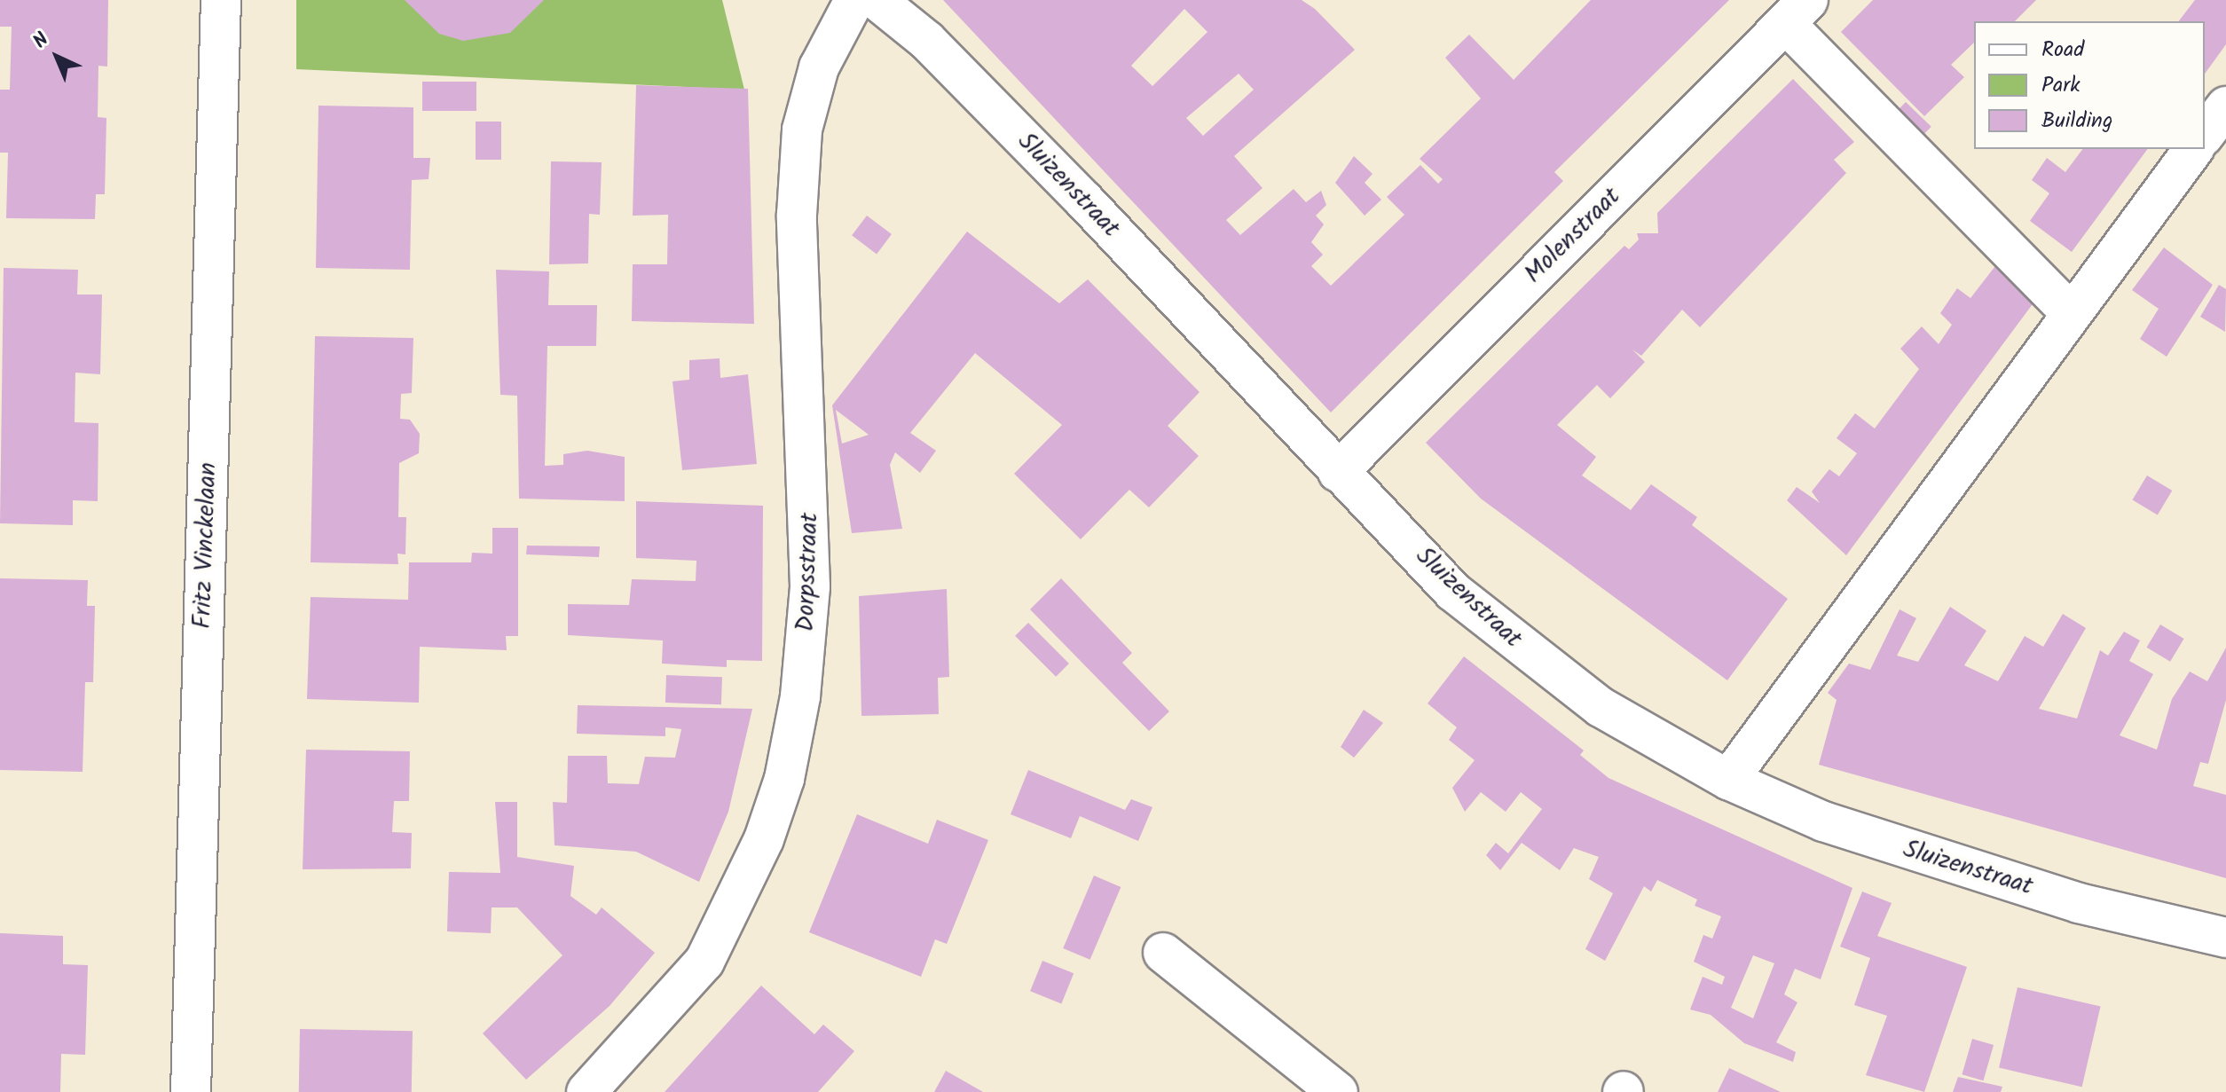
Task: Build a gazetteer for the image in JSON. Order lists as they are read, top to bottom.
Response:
{
  "streets": {
    "street": [
      "Sluizenstraat",
      "Molenstraat",
      "Fritz Vinckelaan",
      "Dorpsstraat"
    ]
  },
  "crossings": [
    ["Sluizenstraat", "Molenstraat"]
  ],
  "legend": ["Road", "Park", "Building"],
  "north": "top left"
}
